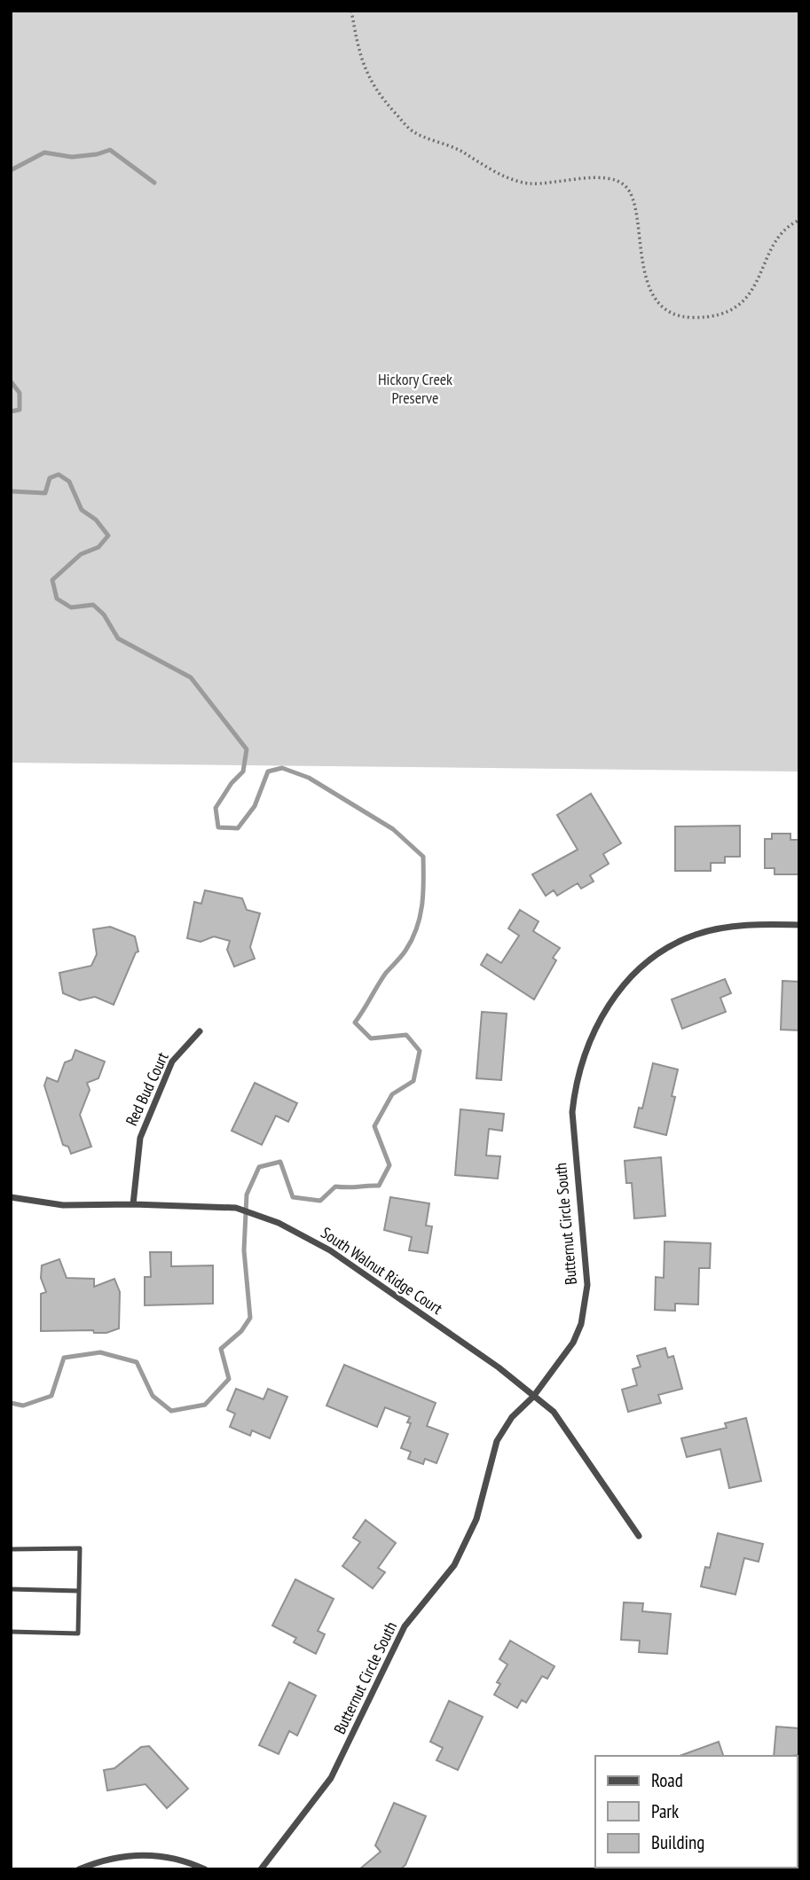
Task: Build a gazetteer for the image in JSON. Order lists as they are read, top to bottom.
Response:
{
  "streets": {
    "street": ["Red Bud Court", "Butternut Circle South", "South Walnut Ridge Court"]
  },
  "crossings": [
    ["Red Bud Court", "South Walnut Ridge Court"],
    ["Butternut Circle South", "South Walnut Ridge Court"]
  ],
  "parks": ["Hickory Creek Preserve"],
  "legend": ["Road", "Park", "Building"]
}
